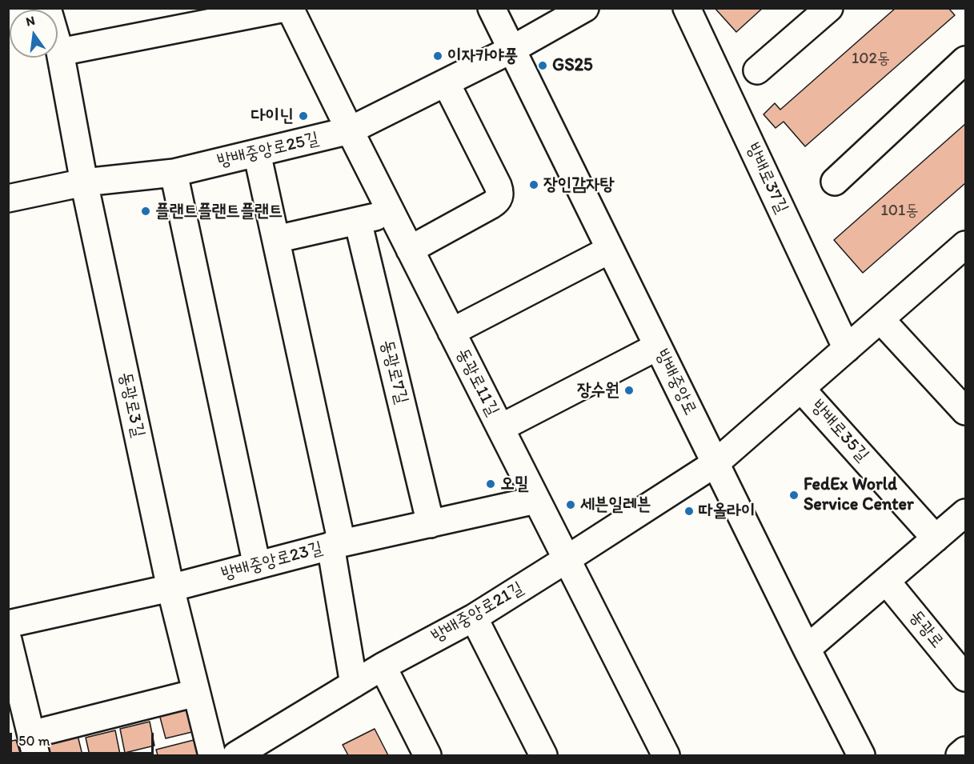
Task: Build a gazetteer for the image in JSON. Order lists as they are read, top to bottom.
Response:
{
  "streets": {
    "street": [
      "방배중앙로25길",
      "방배로37길",
      "동광로7길",
      "동광로11길",
      "방배중앙로",
      "동광로3길",
      "방배로35길",
      "방배중앙로23길",
      "방배중앙로21길",
      "동광로"
    ]
  },
  "crossings": [
    ["방배중앙로25길", "동광로11길"],
    ["방배중앙로25길", "방배중앙로"],
    ["방배중앙로25길", "동광로3길"],
    ["동광로7길", "방배중앙로23길"],
    ["동광로11길", "방배중앙로23길"],
    ["동광로11길", "방배중앙로21길"],
    ["방배중앙로", "방배중앙로21길"],
    ["동광로3길", "방배중앙로23길"]
  ],
  "places": [
    "이자카야풍",
    "GS25",
    "다이닌",
    "장인감자탕",
    "플랜트플랜트플랜트",
    "장수원",
    "오밀",
    "FedEx World Service Center",
    "세븐일레븐",
    "따올라이"
  ],
  "house_numbers": ["102동", "101동"],
  "scale_bar": "50 m",
  "north": "top"
}
